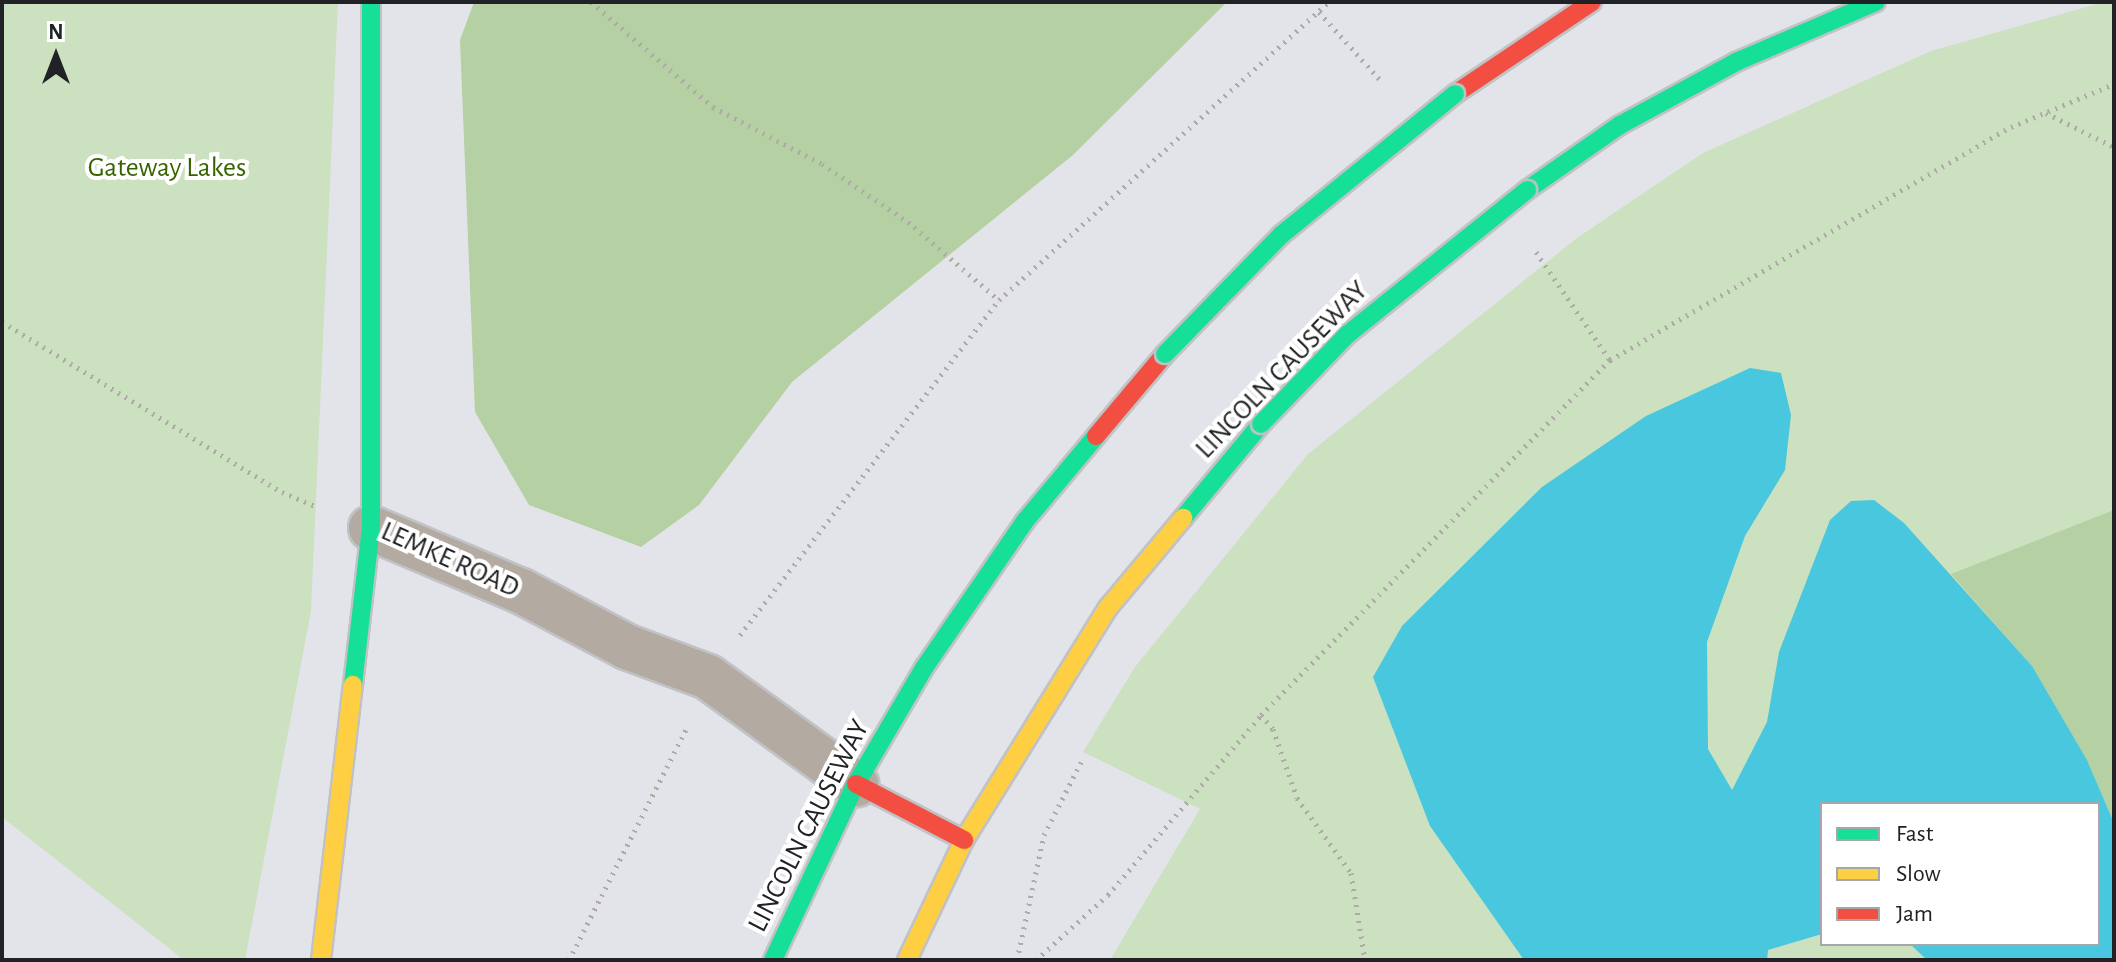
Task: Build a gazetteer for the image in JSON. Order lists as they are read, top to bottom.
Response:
{
  "streets": {
    "main road": ["LINCOLN CAUSEWAY", "LEMKE ROAD"]
  },
  "crossings": [
    ["LINCOLN CAUSEWAY", "LEMKE ROAD"]
  ],
  "parks": ["Gateway Lakes"],
  "legend": ["Fast", "Slow", "Jam"],
  "north": "top"
}
